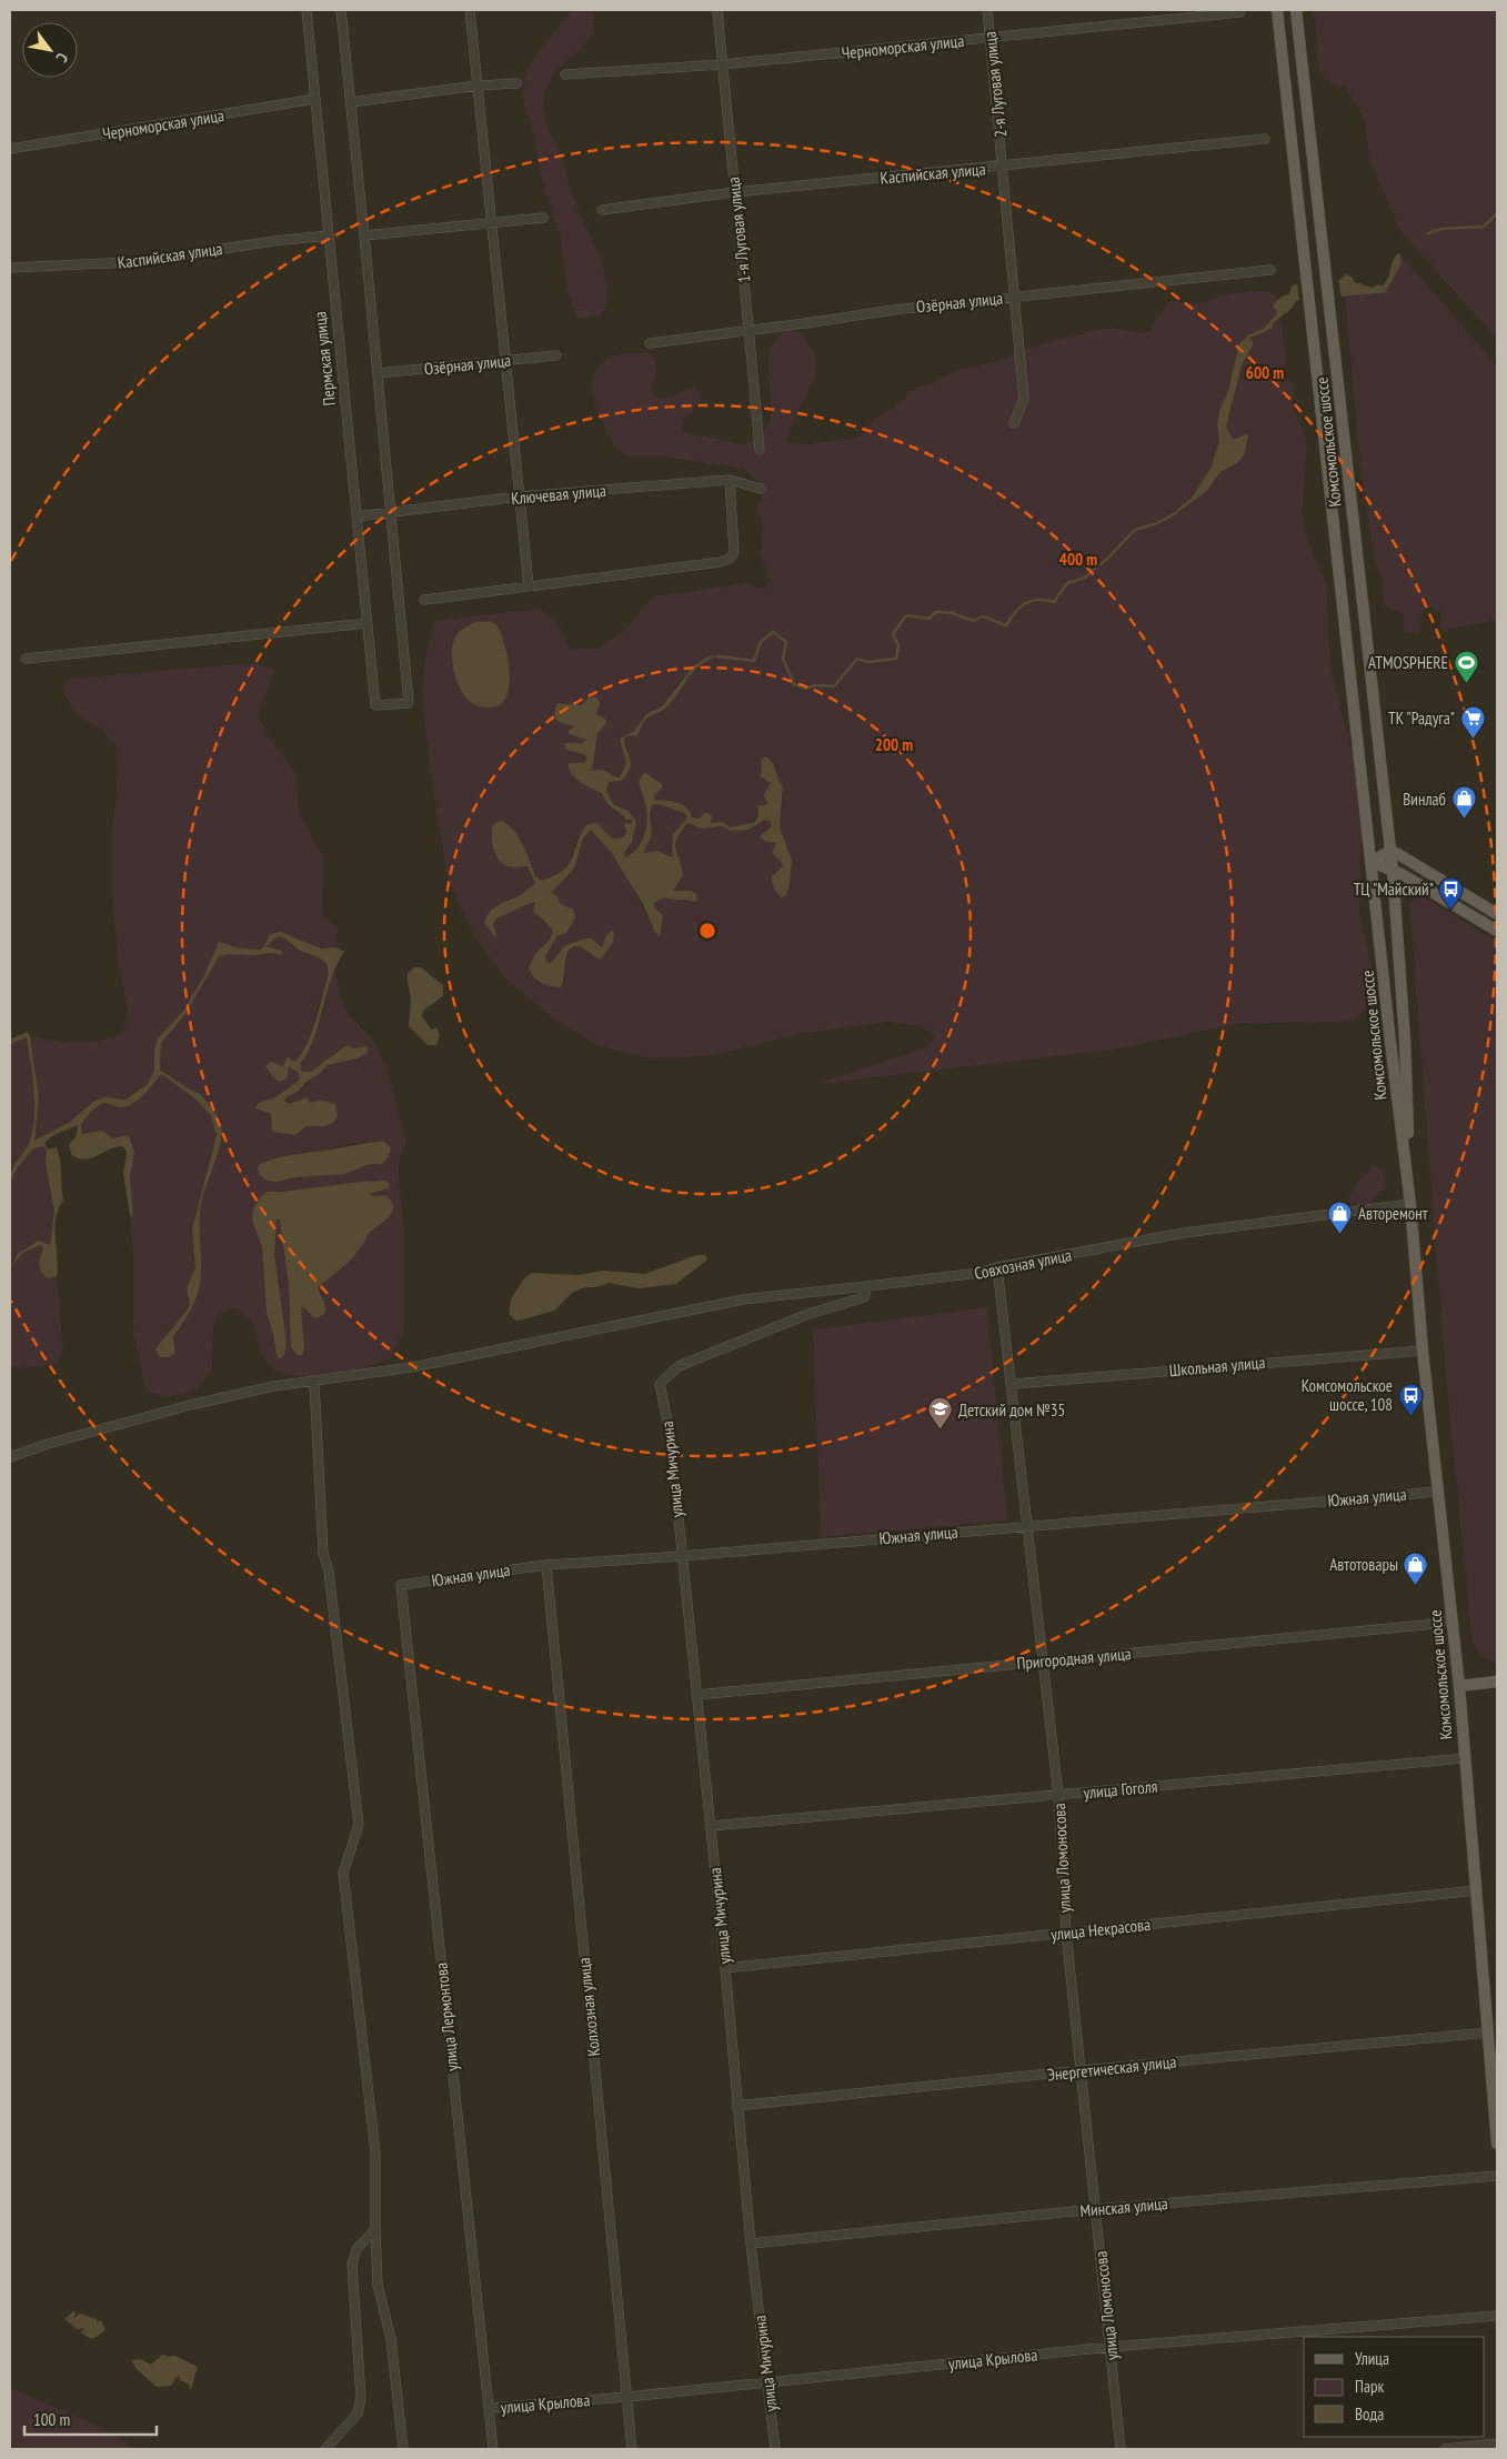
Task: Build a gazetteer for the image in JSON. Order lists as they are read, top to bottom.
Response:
{
  "streets": {
    "main road": ["Комсомольское шоссе"],
    "street": [
      "Черноморская улица",
      "2-я Луговая улица",
      "Каспийская улица",
      "1-я Луговая улица",
      "Озёрная улица",
      "Пермская улица",
      "Ключевая улица",
      "Совхозная улица",
      "Школьная улица",
      "улица Мичурина",
      "Южная улица",
      "Пригородная улица",
      "улица Гоголя",
      "улица Ломоносова",
      "улица Некрасова",
      "Колхозная улица",
      "улица Лермонтова",
      "Энергетическая улица",
      "Минская улица",
      "улица Крылова"
    ]
  },
  "crossings": [
    ["Черноморская улица", "2-я Луговая улица"],
    ["Черноморская улица", "1-я Луговая улица"],
    ["Черноморская улица", "Пермская улица"],
    ["2-я Луговая улица", "Каспийская улица"],
    ["2-я Луговая улица", "Озёрная улица"],
    ["Каспийская улица", "1-я Луговая улица"],
    ["Каспийская улица", "Пермская улица"],
    ["1-я Луговая улица", "Озёрная улица"],
    ["Пермская улица", "Ключевая улица"],
    ["Комсомольское шоссе", "Совхозная улица"],
    ["Комсомольское шоссе", "Школьная улица"],
    ["Комсомольское шоссе", "Южная улица"],
    ["Комсомольское шоссе", "Пригородная улица"],
    ["Комсомольское шоссе", "улица Гоголя"],
    ["Комсомольское шоссе", "улица Некрасова"],
    ["Комсомольское шоссе", "Энергетическая улица"],
    ["Совхозная улица", "улица Мичурина"],
    ["Совхозная улица", "улица Ломоносова"],
    ["Школьная улица", "улица Ломоносова"],
    ["улица Мичурина", "Южная улица"],
    ["улица Мичурина", "Пригородная улица"],
    ["улица Мичурина", "улица Гоголя"],
    ["улица Мичурина", "улица Некрасова"],
    ["улица Мичурина", "Энергетическая улица"],
    ["улица Мичурина", "Минская улица"],
    ["улица Мичурина", "улица Крылова"],
    ["Южная улица", "улица Ломоносова"],
    ["Южная улица", "Колхозная улица"],
    ["Южная улица", "улица Лермонтова"],
    ["Пригородная улица", "улица Ломоносова"],
    ["улица Гоголя", "улица Ломоносова"],
    ["улица Ломоносова", "улица Некрасова"],
    ["улица Ломоносова", "Энергетическая улица"],
    ["улица Ломоносова", "Минская улица"],
    ["улица Ломоносова", "улица Крылова"],
    ["Колхозная улица", "улица Крылова"],
    ["улица Лермонтова", "улица Крылова"]
  ],
  "places": {
    "sports": ["ATMOSPHERE"],
    "supermarket": ["ТК \"Радуга\""],
    "shop": ["Винлаб", "Авторемонт", "Автотовары"],
    "bus stop": ["ТЦ \"Майский\"", "Комсомольское шоссе, 108"],
    "school or university": ["Детский дом №35"]
  },
  "legend": ["Улица", "Парк", "Вода"],
  "scale_bar": "100 m",
  "north": "bottom right",
  "rings": ["600 m", "400 m", "200 m"]
}
